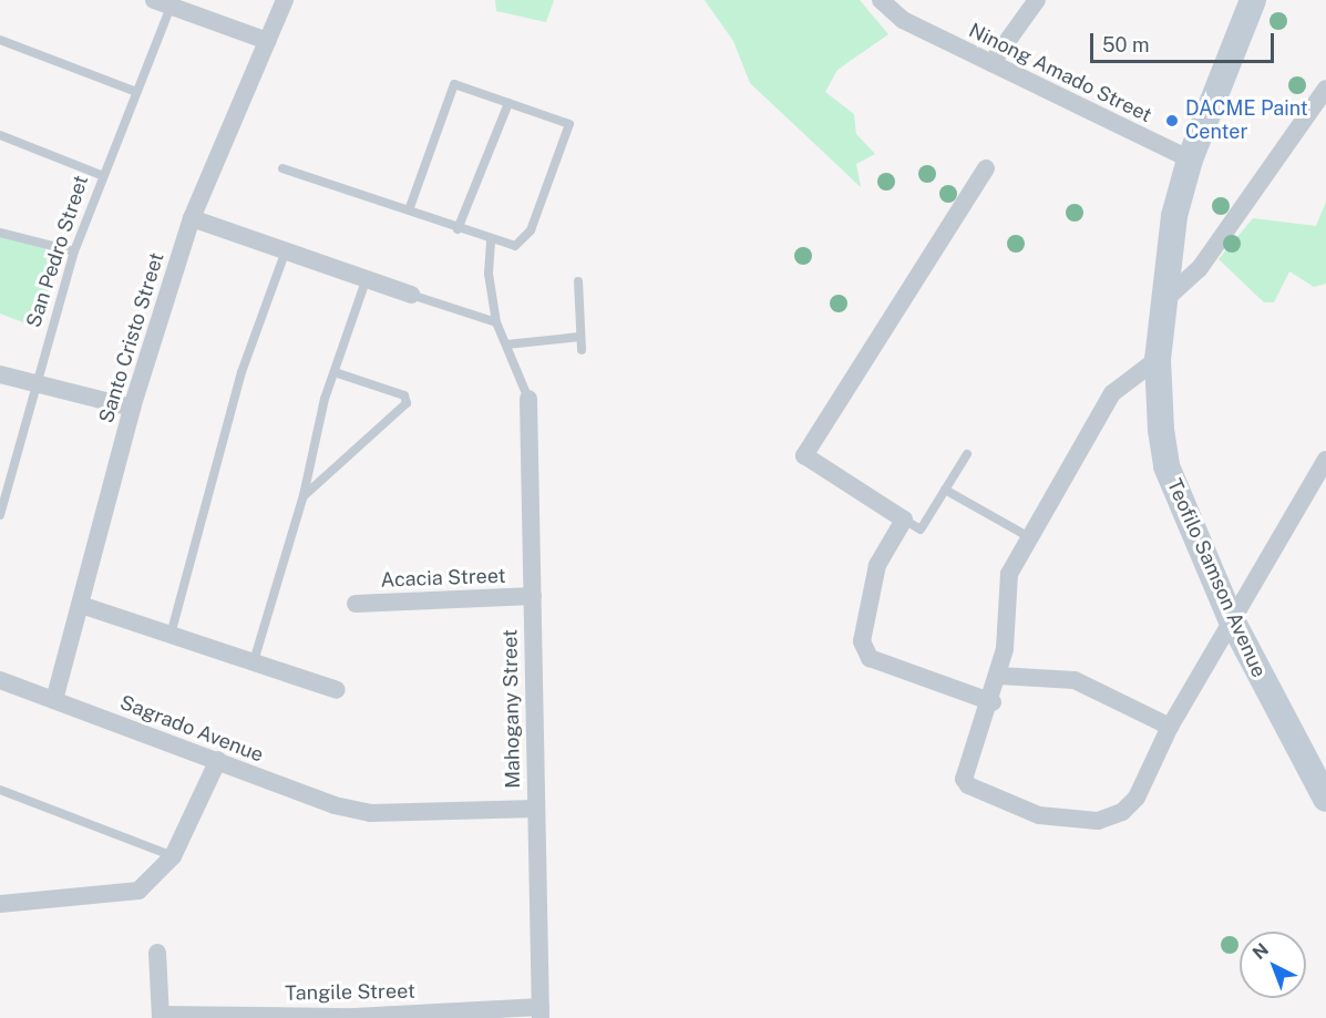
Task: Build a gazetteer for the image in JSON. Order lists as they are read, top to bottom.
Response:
{
  "streets": {
    "main road": ["Teofilo Samson Avenue"],
    "street": [
      "Ninong Amado Street",
      "Santo Cristo Street",
      "Acacia Street",
      "Mahogany Street",
      "Sagrado Avenue",
      "Tangile Street"
    ],
    "lane": ["San Pedro Street"]
  },
  "crossings": [
    ["Ninong Amado Street", "Teofilo Samson Avenue"],
    ["Santo Cristo Street", "Sagrado Avenue"],
    ["Acacia Street", "Mahogany Street"],
    ["Mahogany Street", "Sagrado Avenue"],
    ["Mahogany Street", "Tangile Street"]
  ],
  "places": ["DACME Paint Center"],
  "scale_bar": "50 m",
  "north": "top left"
}
